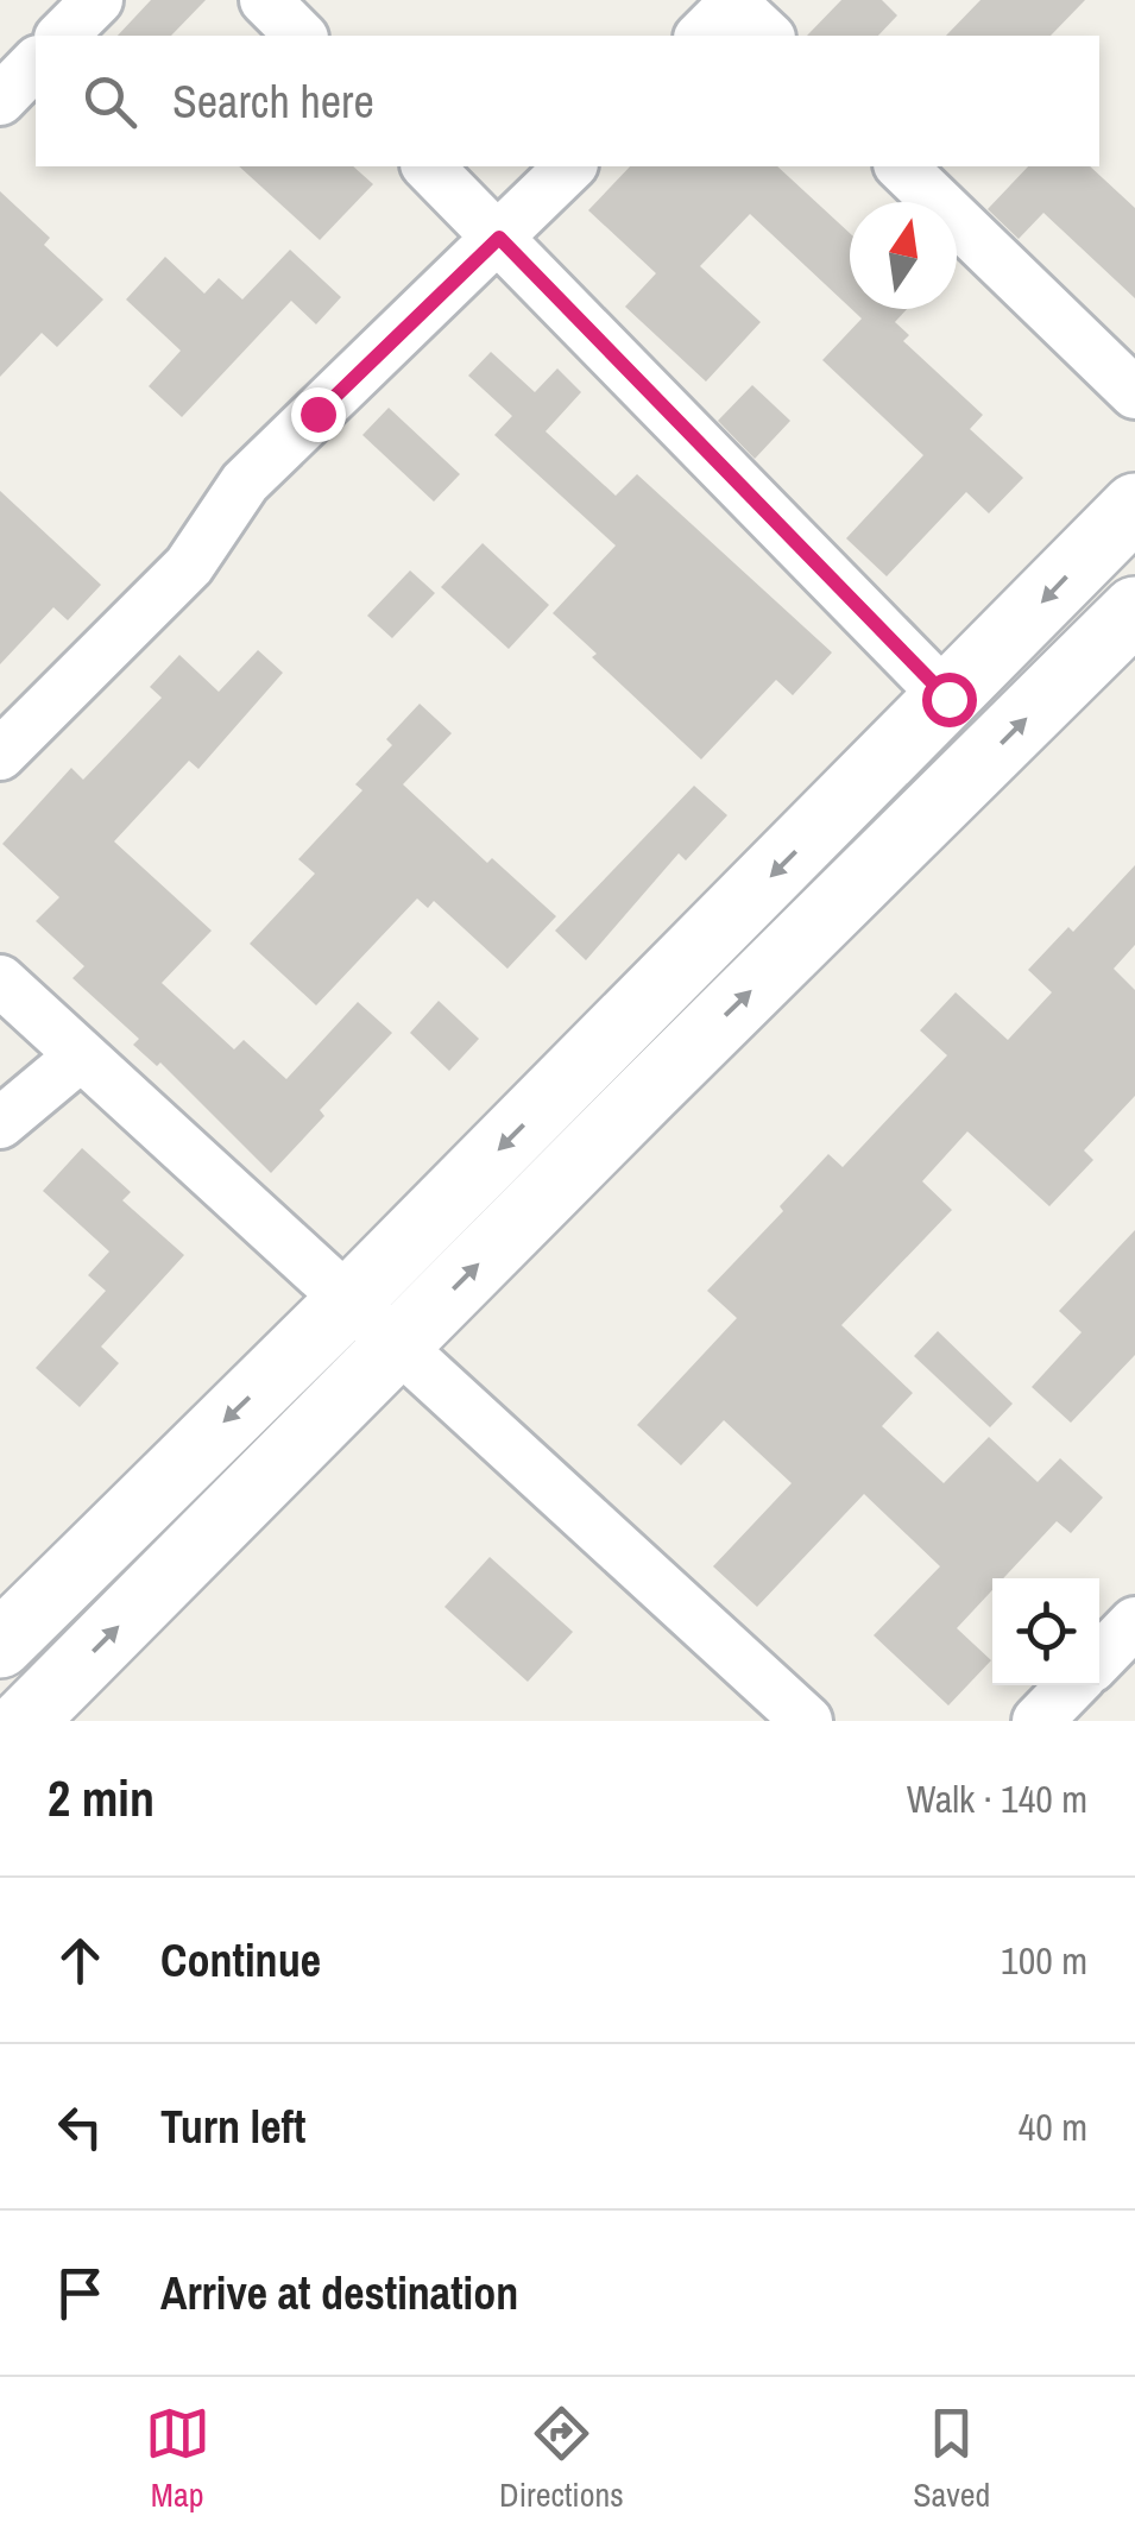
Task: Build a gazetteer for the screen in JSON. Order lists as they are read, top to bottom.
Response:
{
  "north": "top",
  "page": {
    "search": "Search here",
    "heading": ["2 min", "Walk · 140 m"],
    "list": [
      ["Continue", "100 m"],
      ["Turn left", "40 m"],
      "Arrive at destination"
    ],
    "nav": ["Map", "Directions", "Saved"]
  }
}
